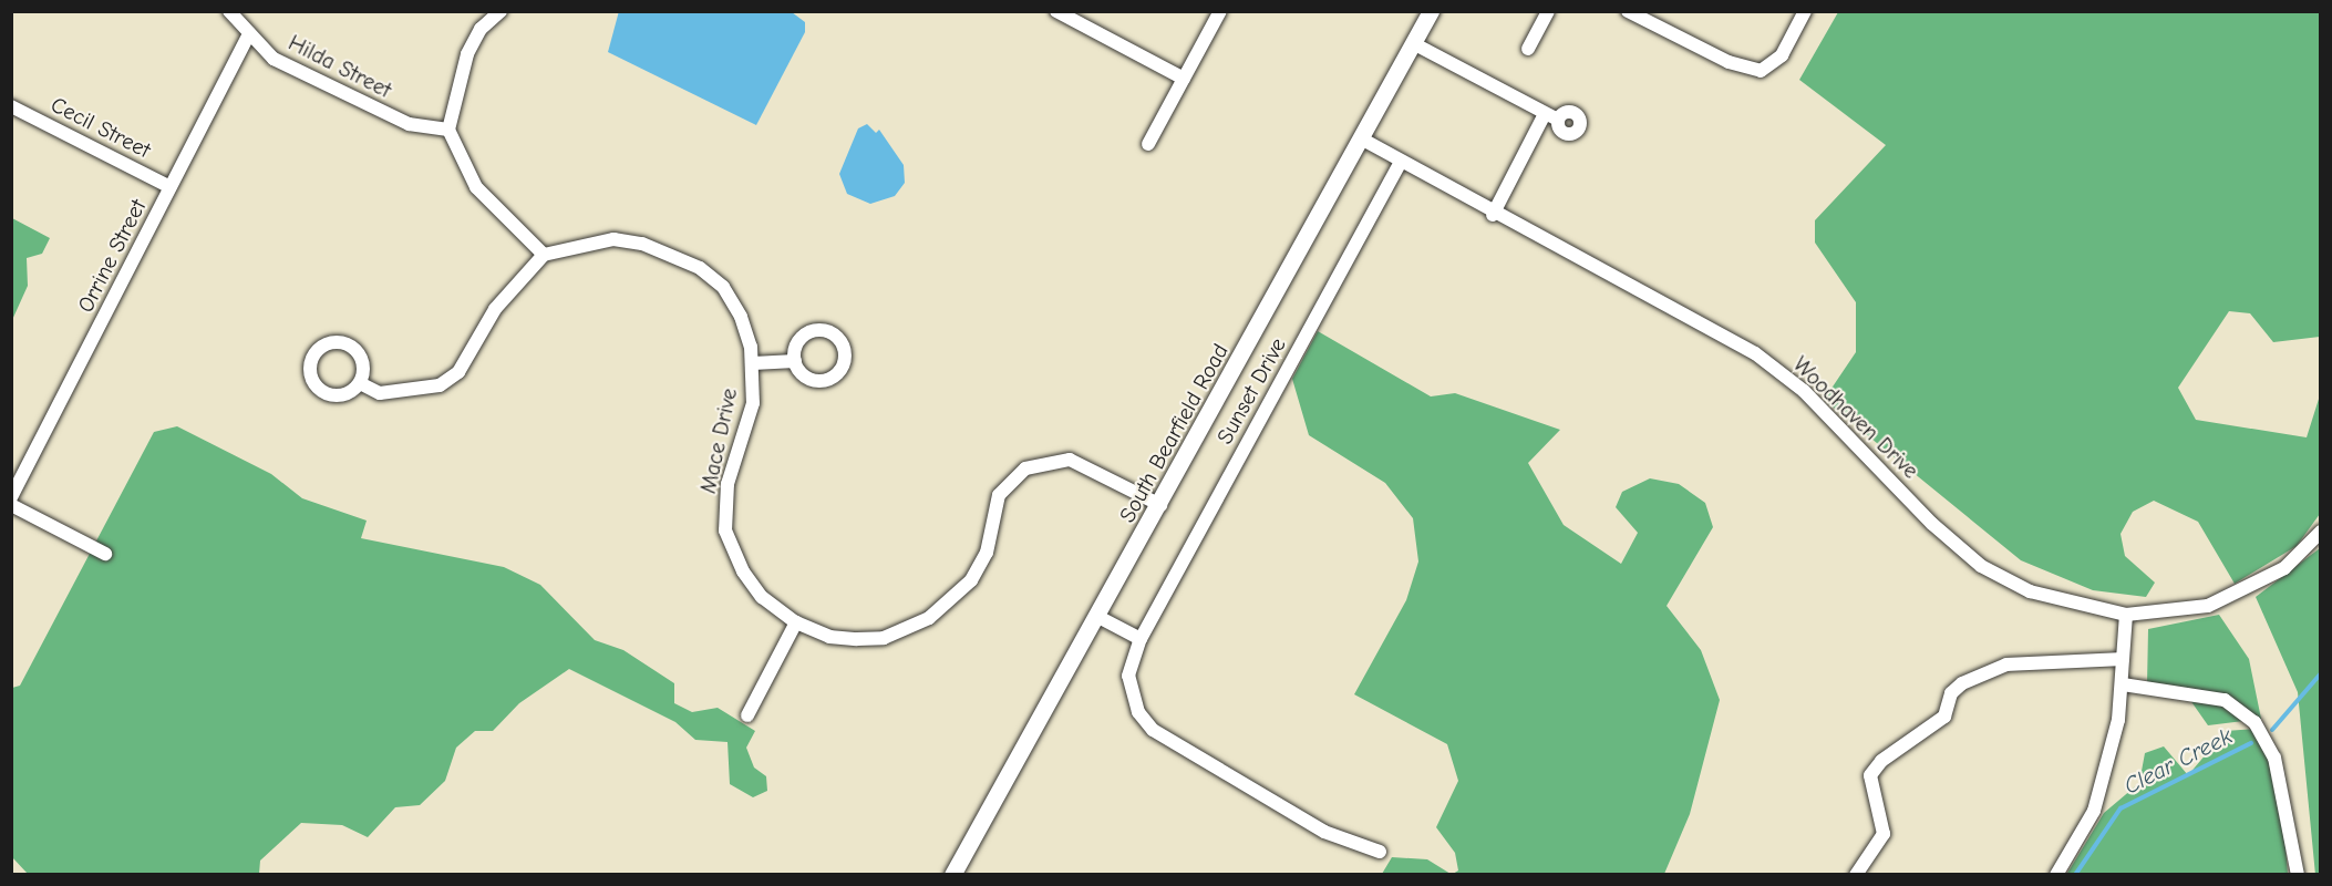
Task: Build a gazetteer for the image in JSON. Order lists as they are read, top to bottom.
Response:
{
  "streets": {
    "street": [
      "Hilda Street",
      "Cecil Street",
      "Orrine Street",
      "Sunset Drive",
      "Woodhaven Drive",
      "South Bearfield Road",
      "Mace Drive"
    ]
  },
  "crossings": [
    ["Hilda Street", "Orrine Street"],
    ["Cecil Street", "Orrine Street"],
    ["Sunset Drive", "Woodhaven Drive"],
    ["Woodhaven Drive", "South Bearfield Road"],
    ["South Bearfield Road", "Mace Drive"]
  ],
  "water": ["Clear Creek"]
}
